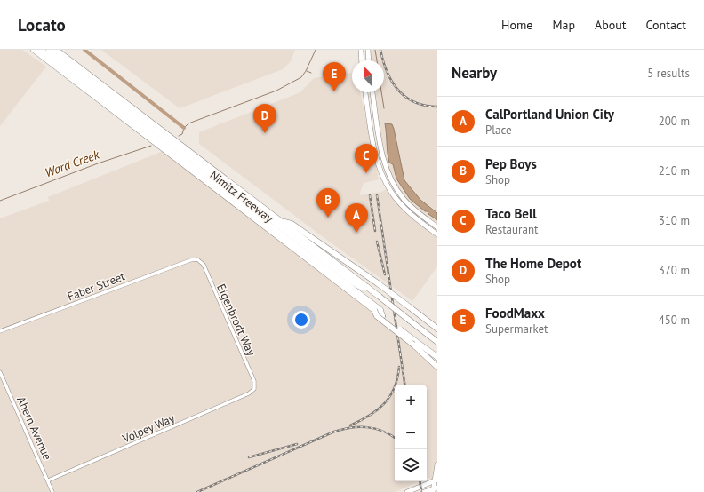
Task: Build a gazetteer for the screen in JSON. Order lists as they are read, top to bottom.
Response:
{
  "streets": {
    "highway": ["Nimitz Freeway"],
    "street": [
      "Faber Street",
      "Eigenbrodt Way",
      "Ahern Avenue",
      "Volpey Way"
    ]
  },
  "crossings": [
    ["Faber Street", "Eigenbrodt Way"],
    ["Eigenbrodt Way", "Volpey Way"],
    ["Ahern Avenue", "Volpey Way"]
  ],
  "water": ["Ward Creek"],
  "north": "top left",
  "page": {
    "header": "Locato",
    "nav": [
      "Home",
      "Map",
      "About",
      "Contact"
    ],
    "heading": ["Nearby", "5 results"],
    "pins": [
      "E",
      "D",
      "C",
      "B",
      "A"
    ],
    "list": [
      {
        "mark": "A",
        "name": "CalPortland Union City",
        "note": "Place",
        "value": "200 m"
      },
      {
        "mark": "B",
        "name": "Pep Boys",
        "note": "Shop",
        "value": "210 m"
      },
      {
        "mark": "C",
        "name": "Taco Bell",
        "note": "Restaurant",
        "value": "310 m"
      },
      {
        "mark": "D",
        "name": "The Home Depot",
        "note": "Shop",
        "value": "370 m"
      },
      {
        "mark": "E",
        "name": "FoodMaxx",
        "note": "Supermarket",
        "value": "450 m"
      }
    ],
    "map_buttons": ["+", "−"]
  }
}
